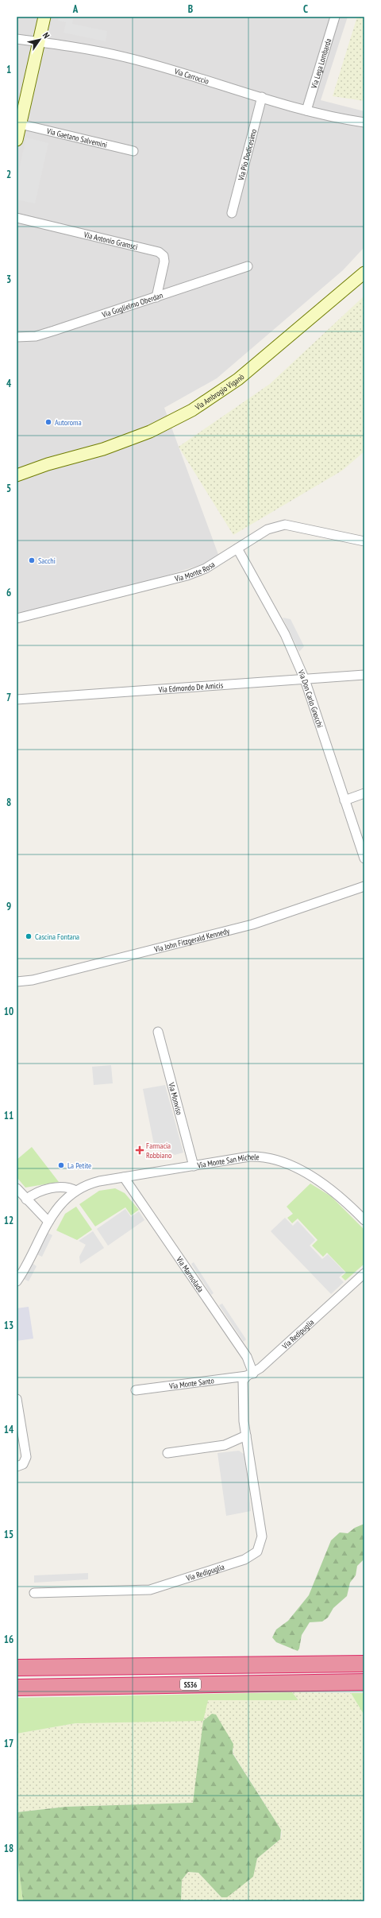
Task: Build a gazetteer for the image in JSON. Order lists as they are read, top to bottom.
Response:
{
  "streets": {
    "highway": ["SS36"],
    "main road": ["Via Ambrogio Viganò"],
    "street": [
      "Via Lega Lombarda",
      "Via Carroccio",
      "Via Gaetano Salvemini",
      "Via Pio Dodicesimo",
      "Via Antonio Gramsci",
      "Via Guglielmo Oberdan",
      "Via Monte Rosa",
      "Via Edmondo De Amicis",
      "Via Don Carlo Gnocchi",
      "Via John Fitzgerald Kennedy",
      "Via Monviso",
      "Via Monte San Michele",
      "Via Marmolada",
      "Via Redipuglia",
      "Via Monte Santo"
    ]
  },
  "crossings": [
    ["Via Lega Lombarda", "Via Carroccio"],
    ["Via Carroccio", "Via Pio Dodicesimo"],
    ["Via Antonio Gramsci", "Via Guglielmo Oberdan"],
    ["Via Monte Rosa", "Via Don Carlo Gnocchi"],
    ["Via Edmondo De Amicis", "Via Don Carlo Gnocchi"],
    ["Via Monviso", "Via Monte San Michele"],
    ["Via Monte San Michele", "Via Marmolada"],
    ["Via Marmolada", "Via Redipuglia"],
    ["Via Marmolada", "Via Monte Santo"],
    ["Via Redipuglia", "Via Monte Santo"]
  ],
  "places": {
    "other": [
      "Autoroma",
      "Sacchi",
      "Cascina Fontana",
      "La Petite"
    ],
    "health": ["Farmacia Robbiano"]
  },
  "north": "top right",
  "grid": {
    "columns": ["A", "B", "C"],
    "rows": [
      "1",
      "2",
      "3",
      "4",
      "5",
      "6",
      "7",
      "8",
      "9",
      "10",
      "11",
      "12",
      "13",
      "14",
      "15",
      "16",
      "17",
      "18"
    ]
  }
}
